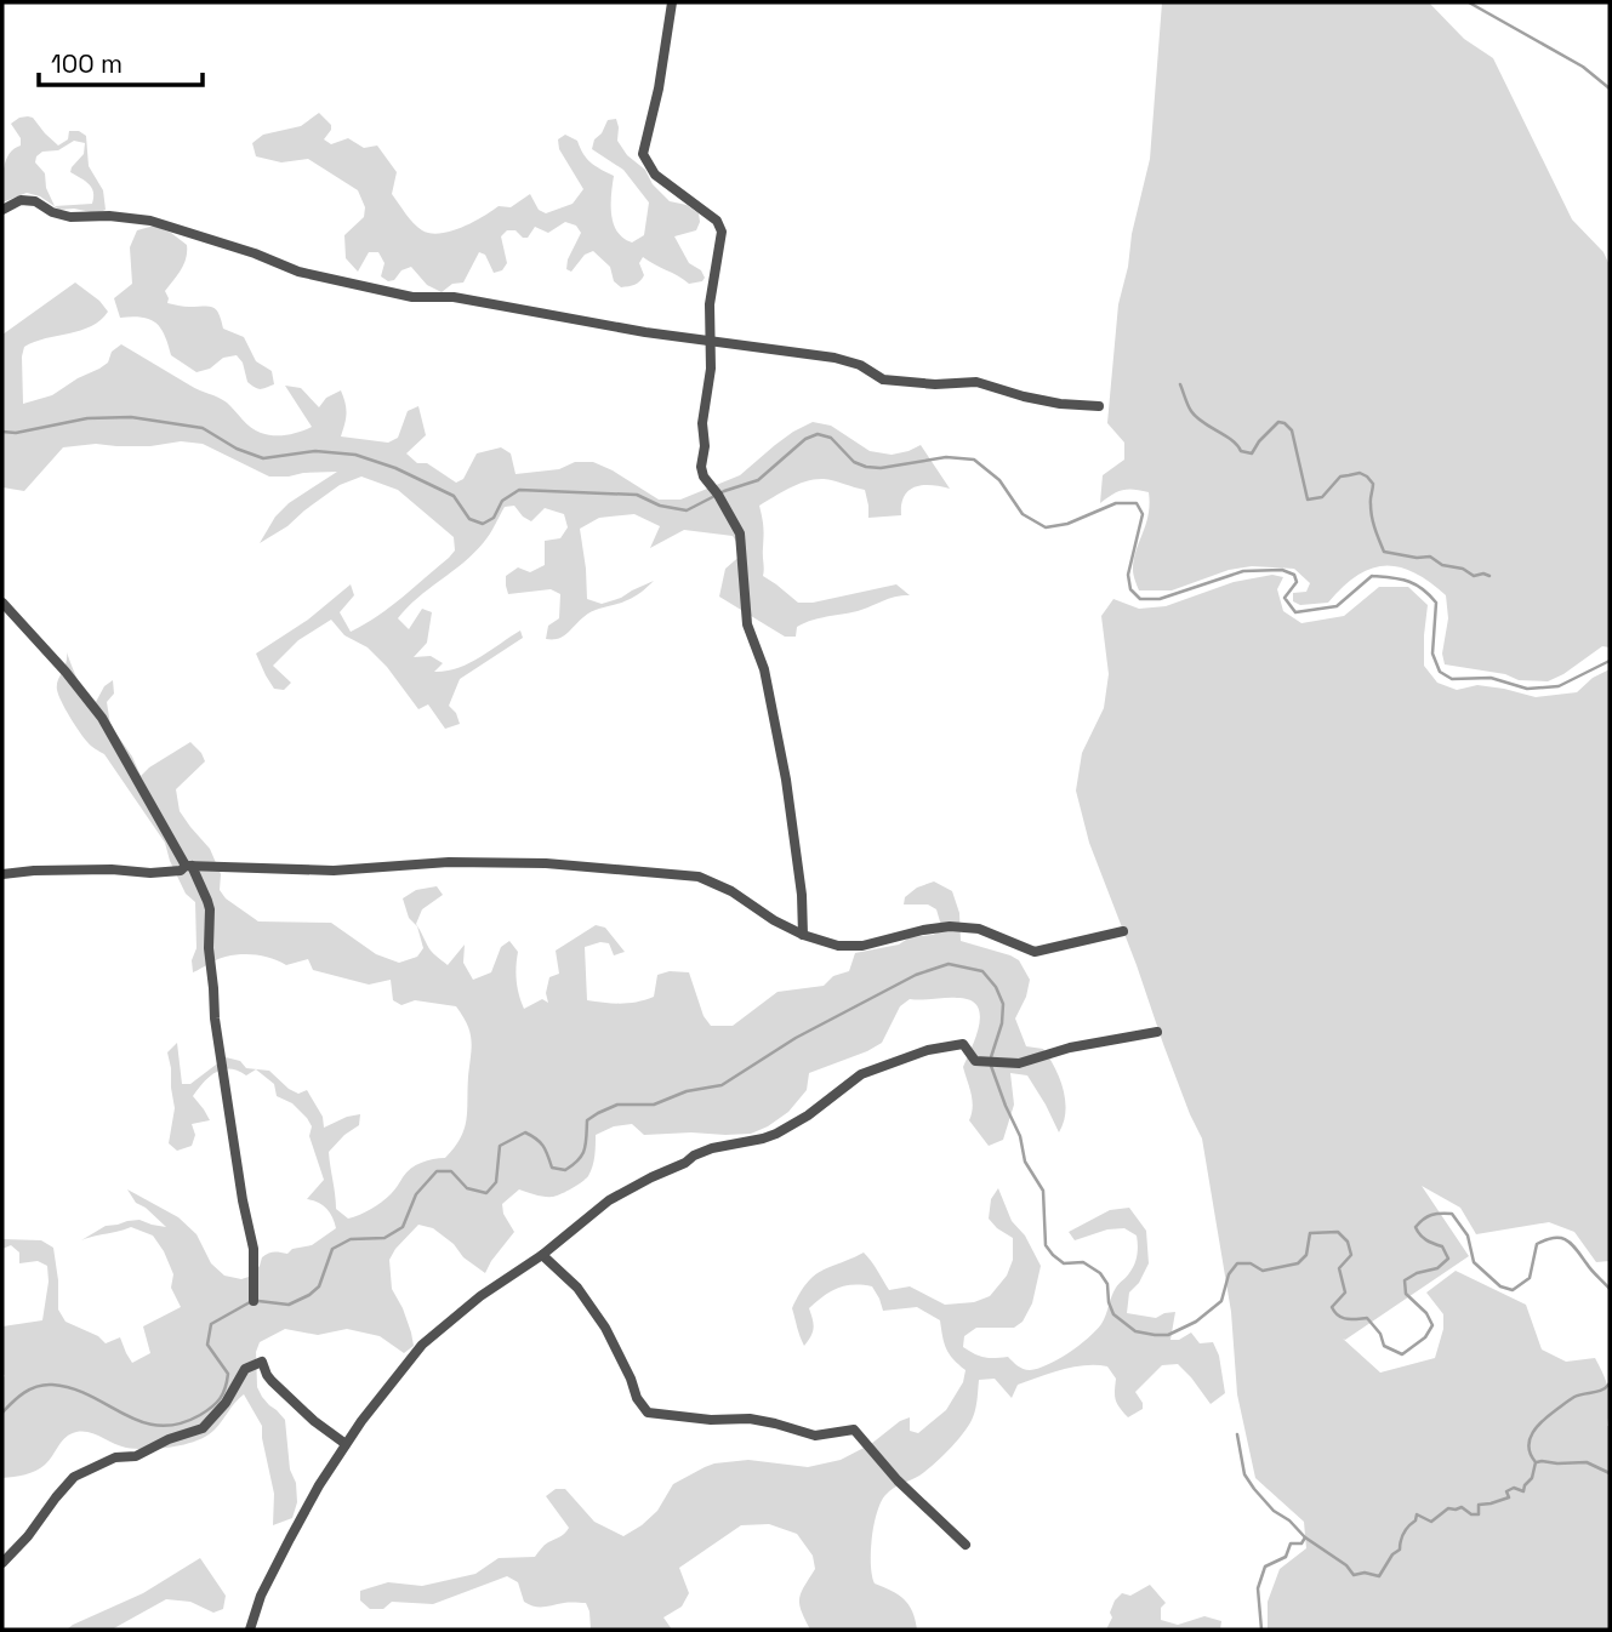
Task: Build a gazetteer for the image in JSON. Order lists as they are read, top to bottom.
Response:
{
  "scale_bar": "100 m"
}
